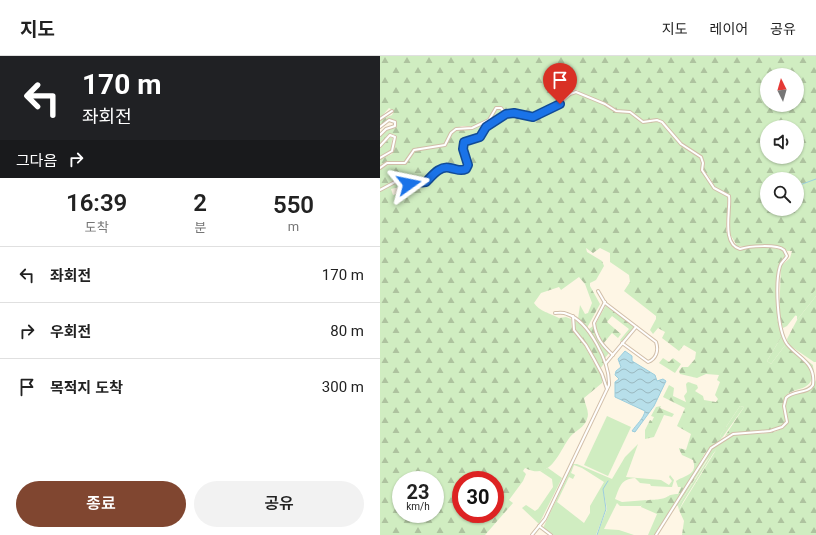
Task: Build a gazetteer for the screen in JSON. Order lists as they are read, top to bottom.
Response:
{
  "north": "top",
  "page": {
    "header": "지도",
    "nav": ["지도", "레이어", "공유"],
    "turn": ["170 m", "좌회전"],
    "then": "그다음",
    "eta": [
      "16:39",
      "도착",
      "2",
      "분",
      "550",
      "m"
    ],
    "list": [
      {
        "name": "좌회전",
        "value": "170 m"
      },
      {
        "name": "우회전",
        "value": "80 m"
      },
      {
        "name": "목적지 도착",
        "value": "300 m"
      }
    ],
    "speed": "23 km/h",
    "limit": "30",
    "buttons": ["종료", "공유"]
  }
}
